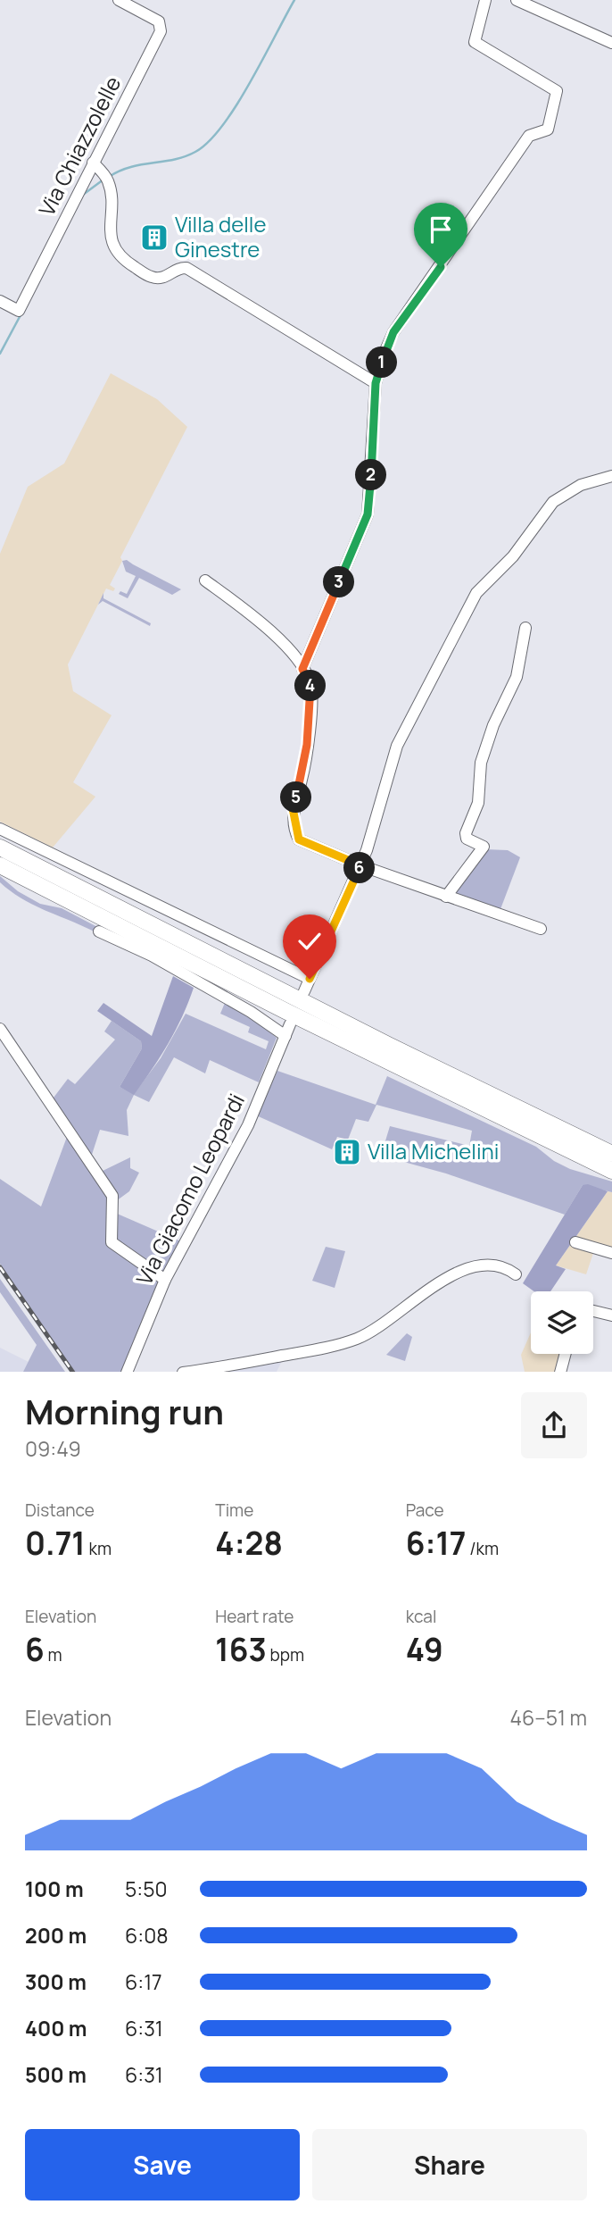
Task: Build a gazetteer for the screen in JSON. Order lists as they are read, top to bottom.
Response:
{
  "streets": {
    "street": ["Via Chiazzolelle", "Via Giacomo Leopardi"]
  },
  "places": {
    "building": ["Villa delle Ginestre", "Villa Michelini"]
  },
  "page": {
    "pins": [
      "1",
      "2",
      "3",
      "4",
      "5",
      "6"
    ],
    "heading": ["Morning run", "09:49"],
    "stats": [
      ["Distance", "0.71 km"],
      ["Time", "4:28"],
      ["Pace", "6:17 /km"],
      ["Elevation", "6 m"],
      ["Heart rate", "163 bpm"],
      ["kcal", "49"]
    ],
    "chart": ["Elevation", "46–51 m"],
    "list": [
      {
        "name": "100 m",
        "note": "5:50"
      },
      {
        "name": "200 m",
        "note": "6:08"
      },
      {
        "name": "300 m",
        "note": "6:17"
      },
      {
        "name": "400 m",
        "note": "6:31"
      },
      {
        "name": "500 m",
        "note": "6:31"
      }
    ],
    "buttons": ["Save", "Share"]
  }
}
